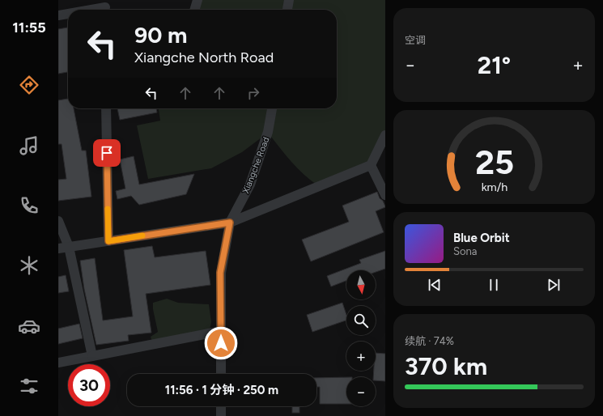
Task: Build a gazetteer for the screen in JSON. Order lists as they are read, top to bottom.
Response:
{
  "streets": {
    "street": ["Xiangche Road"]
  },
  "north": "bottom",
  "page": {
    "tabs": "11:55",
    "tile": [
      "空调",
      ["续航 · 74%", "370 km"]
    ],
    "turn": ["90 m", "Xiangche North Road"],
    "heat": ["−", "21°", "+"],
    "song": ["Blue Orbit", "Sona"],
    "map_buttons": ["+", "−"],
    "limit": "30",
    "trip": "11:56 · 1 分钟 · 250 m",
    "gauge": ["25", "km/h"]
  }
}
